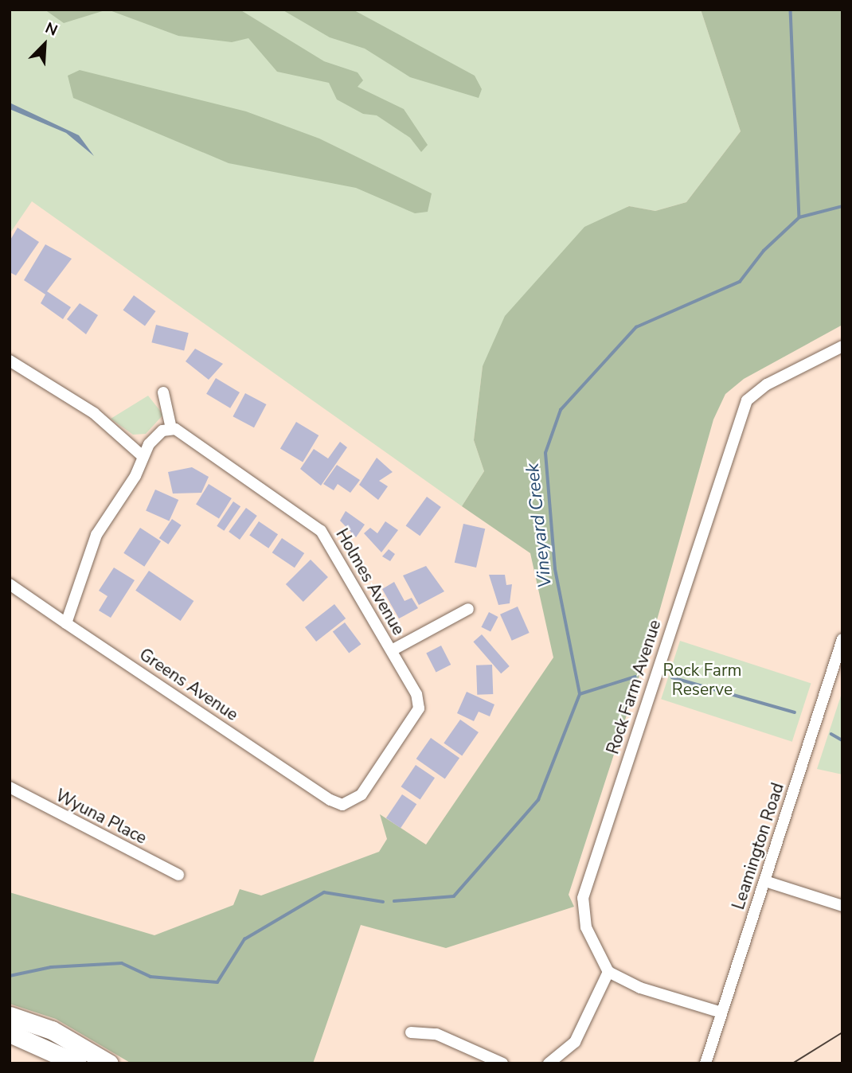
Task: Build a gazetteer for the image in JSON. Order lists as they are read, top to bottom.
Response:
{
  "streets": {
    "street": [
      "Holmes Avenue",
      "Greens Avenue",
      "Rock Farm Avenue",
      "Wyuna Place",
      "Leamington Road"
    ]
  },
  "crossings": [
    ["Holmes Avenue", "Greens Avenue"]
  ],
  "water": ["Vineyard Creek"],
  "parks": ["Rock Farm Reserve"],
  "north": "top right"
}
